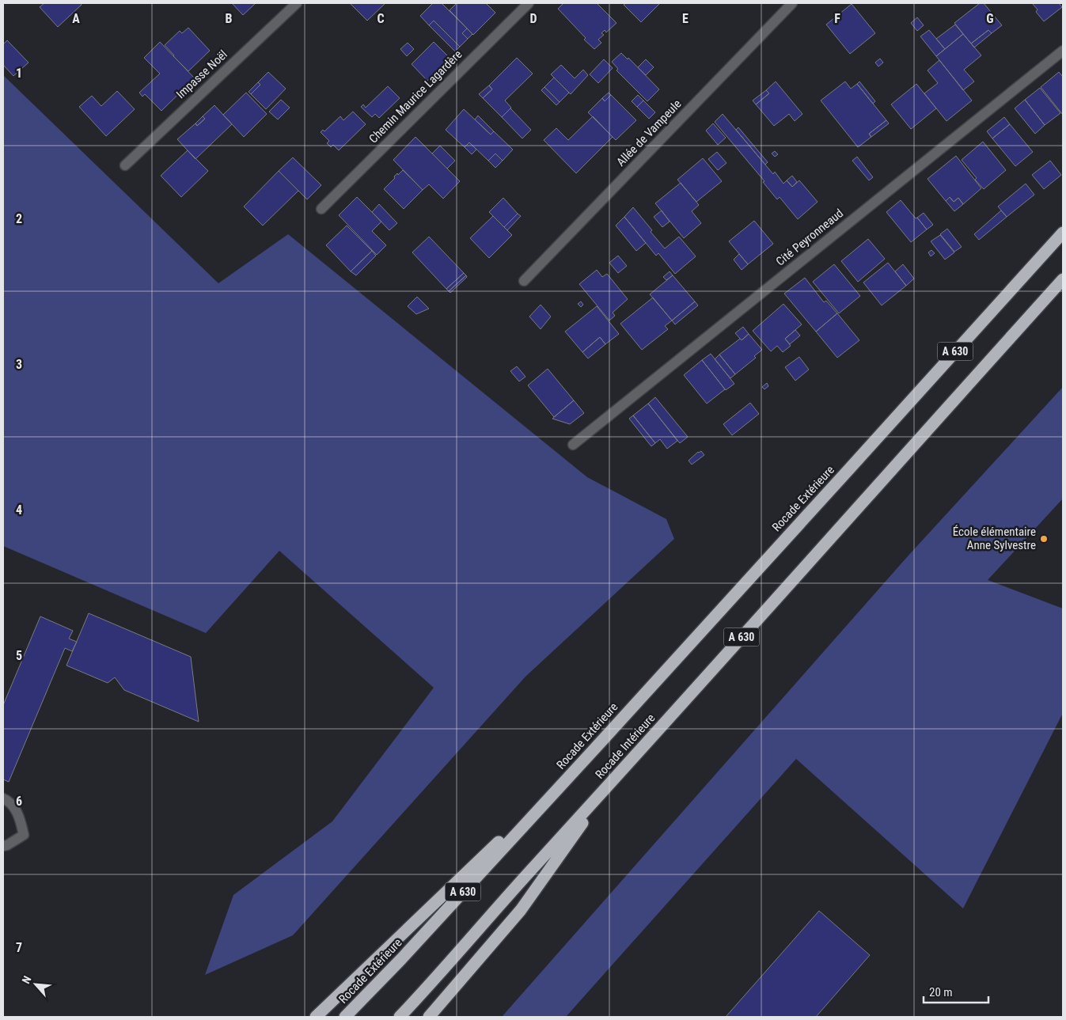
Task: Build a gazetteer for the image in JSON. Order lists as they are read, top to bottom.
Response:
{
  "streets": {
    "highway": ["A 630", "Rocade Extérieure", "Rocade Intérieure"],
    "street": [
      "Impasse Noël",
      "Chemin Maurice Lagardère",
      "Allée de Vampeule",
      "Cité Peyronneaud"
    ]
  },
  "places": ["École élémentaire Anne Sylvestre"],
  "scale_bar": "20 m",
  "north": "top left",
  "grid": {
    "columns": [
      "A",
      "B",
      "C",
      "D",
      "E",
      "F",
      "G"
    ],
    "rows": [
      "1",
      "2",
      "3",
      "4",
      "5",
      "6",
      "7"
    ]
  }
}
